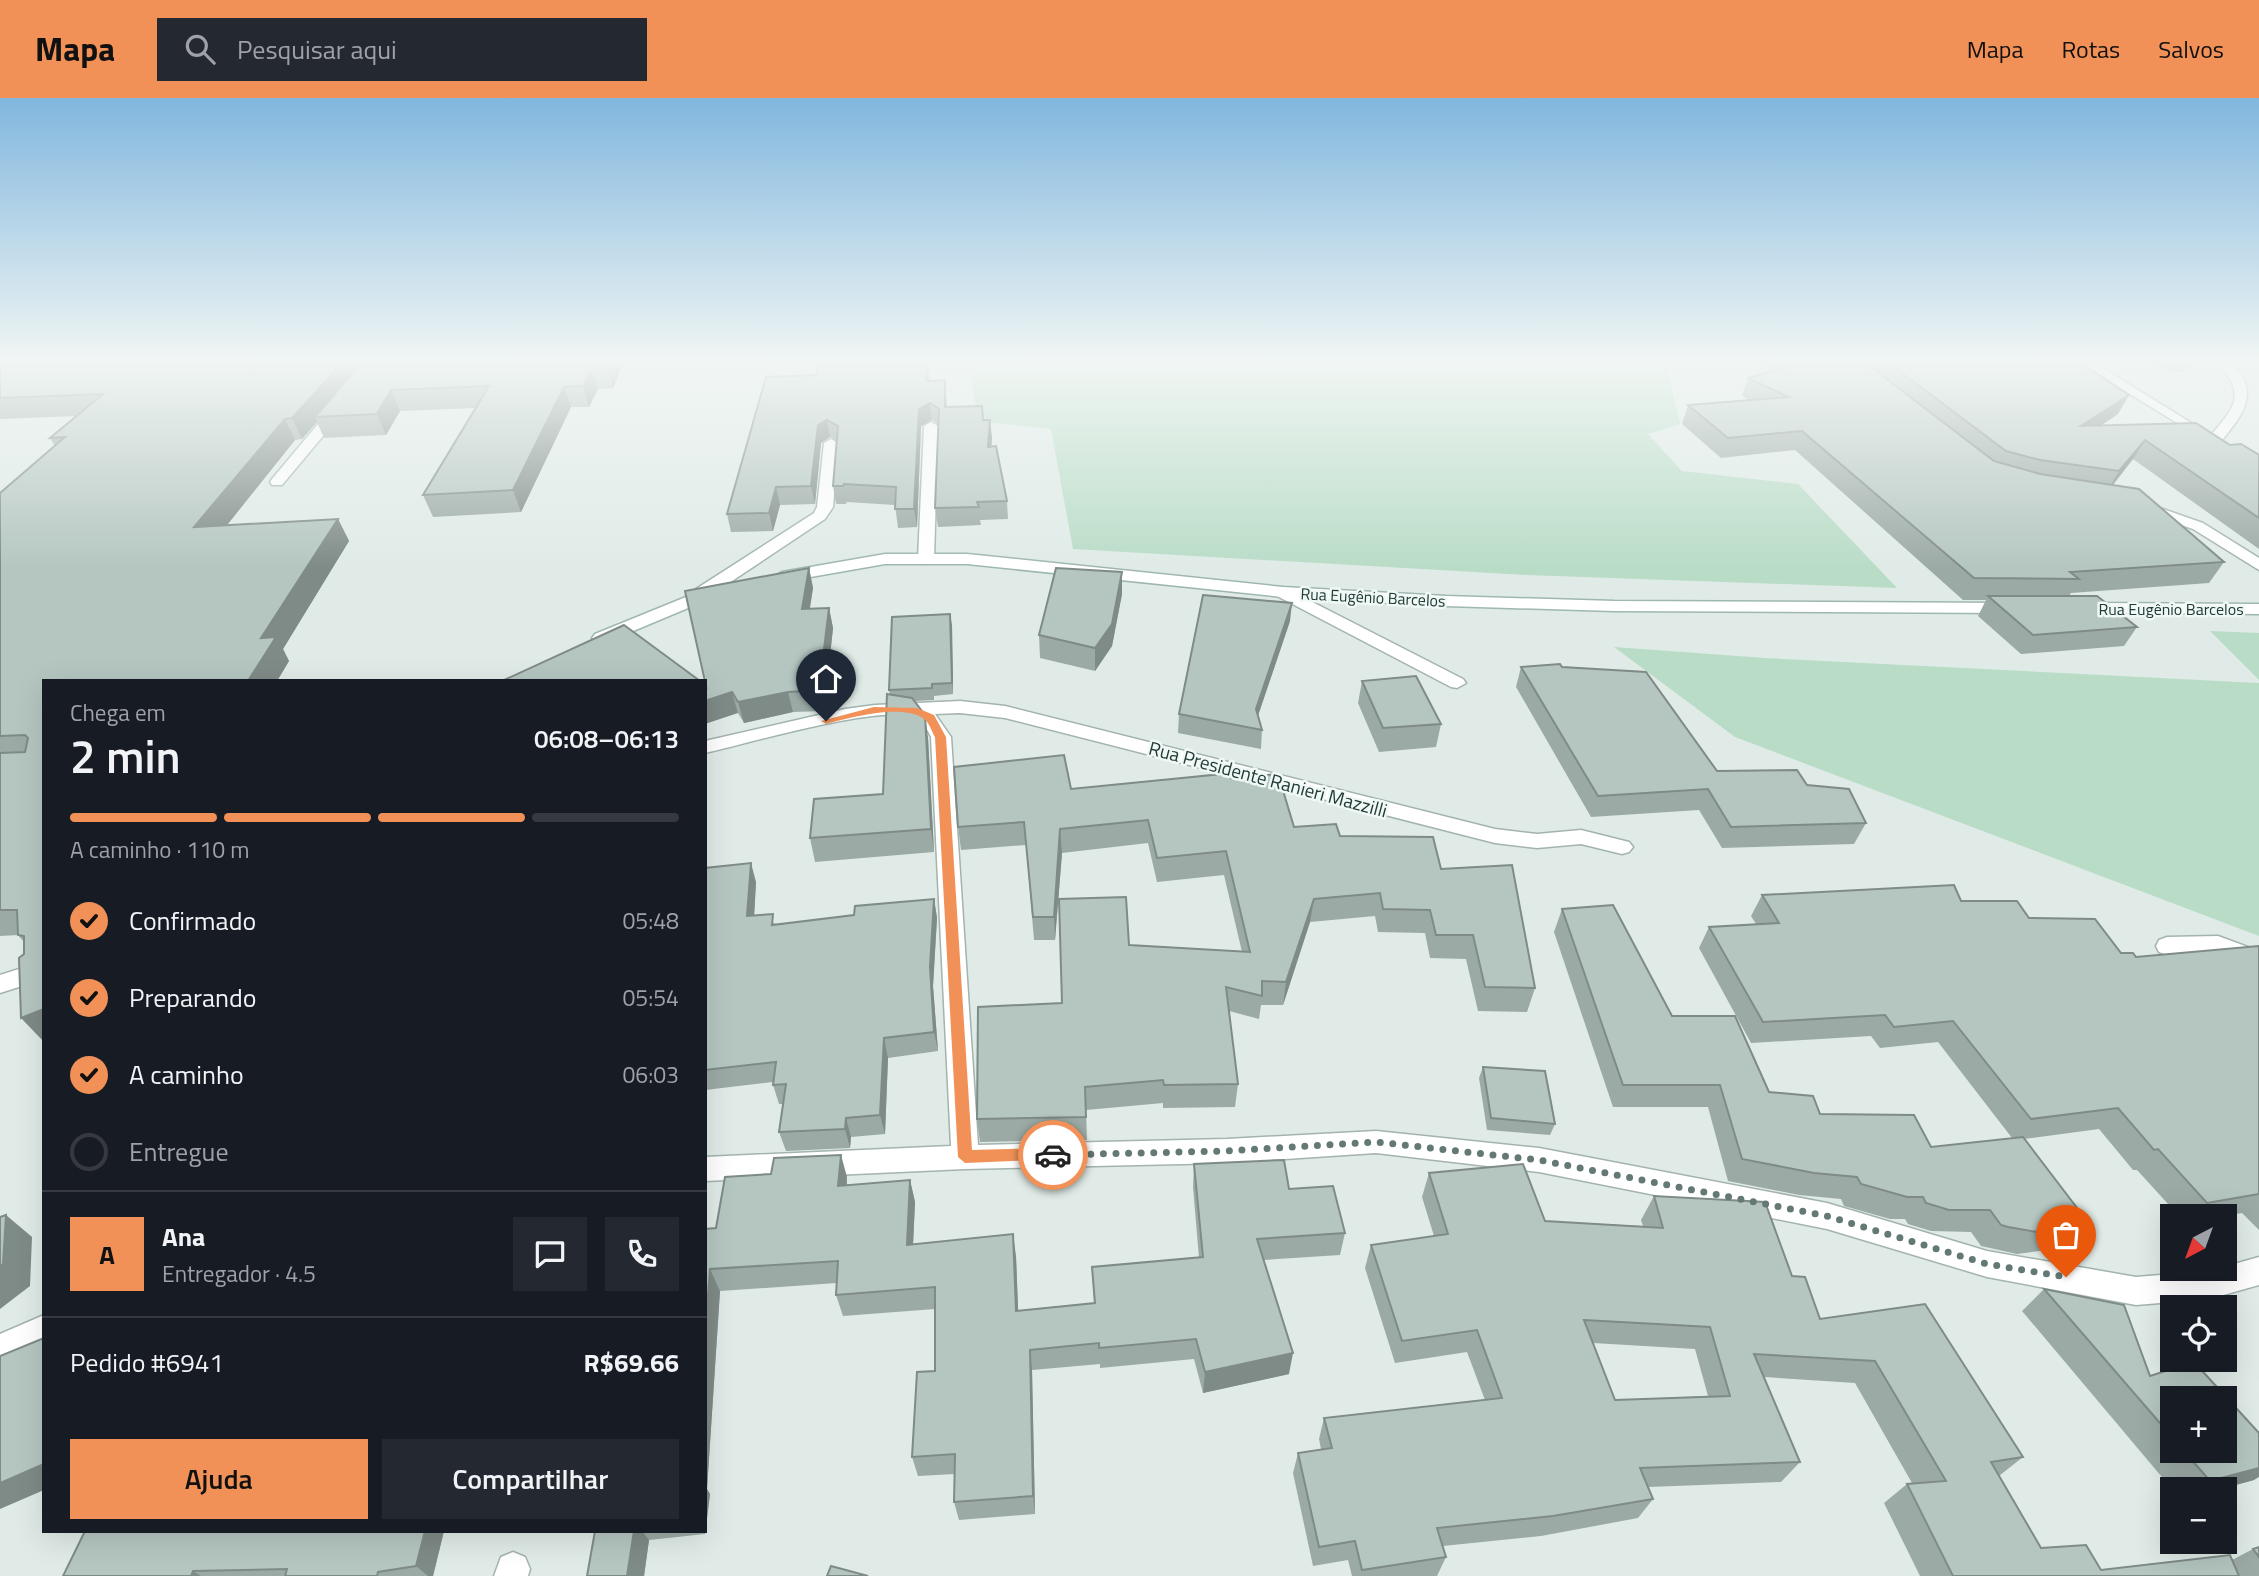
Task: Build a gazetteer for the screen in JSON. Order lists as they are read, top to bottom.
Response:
{
  "streets": {
    "street": ["Rua Eugênio Barcelos", "Rua Presidente Ranieri Mazzilli"]
  },
  "north": "bottom left",
  "page": {
    "header": "Mapa",
    "search": "Pesquisar aqui",
    "nav": ["Mapa", "Rotas", "Salvos"],
    "heading": ["2 min", "Chega em", "06:08–06:13"],
    "panel": [
      "Ana",
      "Entregador · 4.5",
      "Pedido #6941",
      "R$69.66"
    ],
    "bar": "A caminho · 110 m",
    "list": [
      ["Confirmado", "05:48"],
      ["Preparando", "05:54"],
      ["A caminho", "06:03"],
      "Entregue"
    ],
    "map_buttons": ["+", "−"],
    "round": "A",
    "buttons": ["Ajuda", "Compartilhar"]
  }
}
